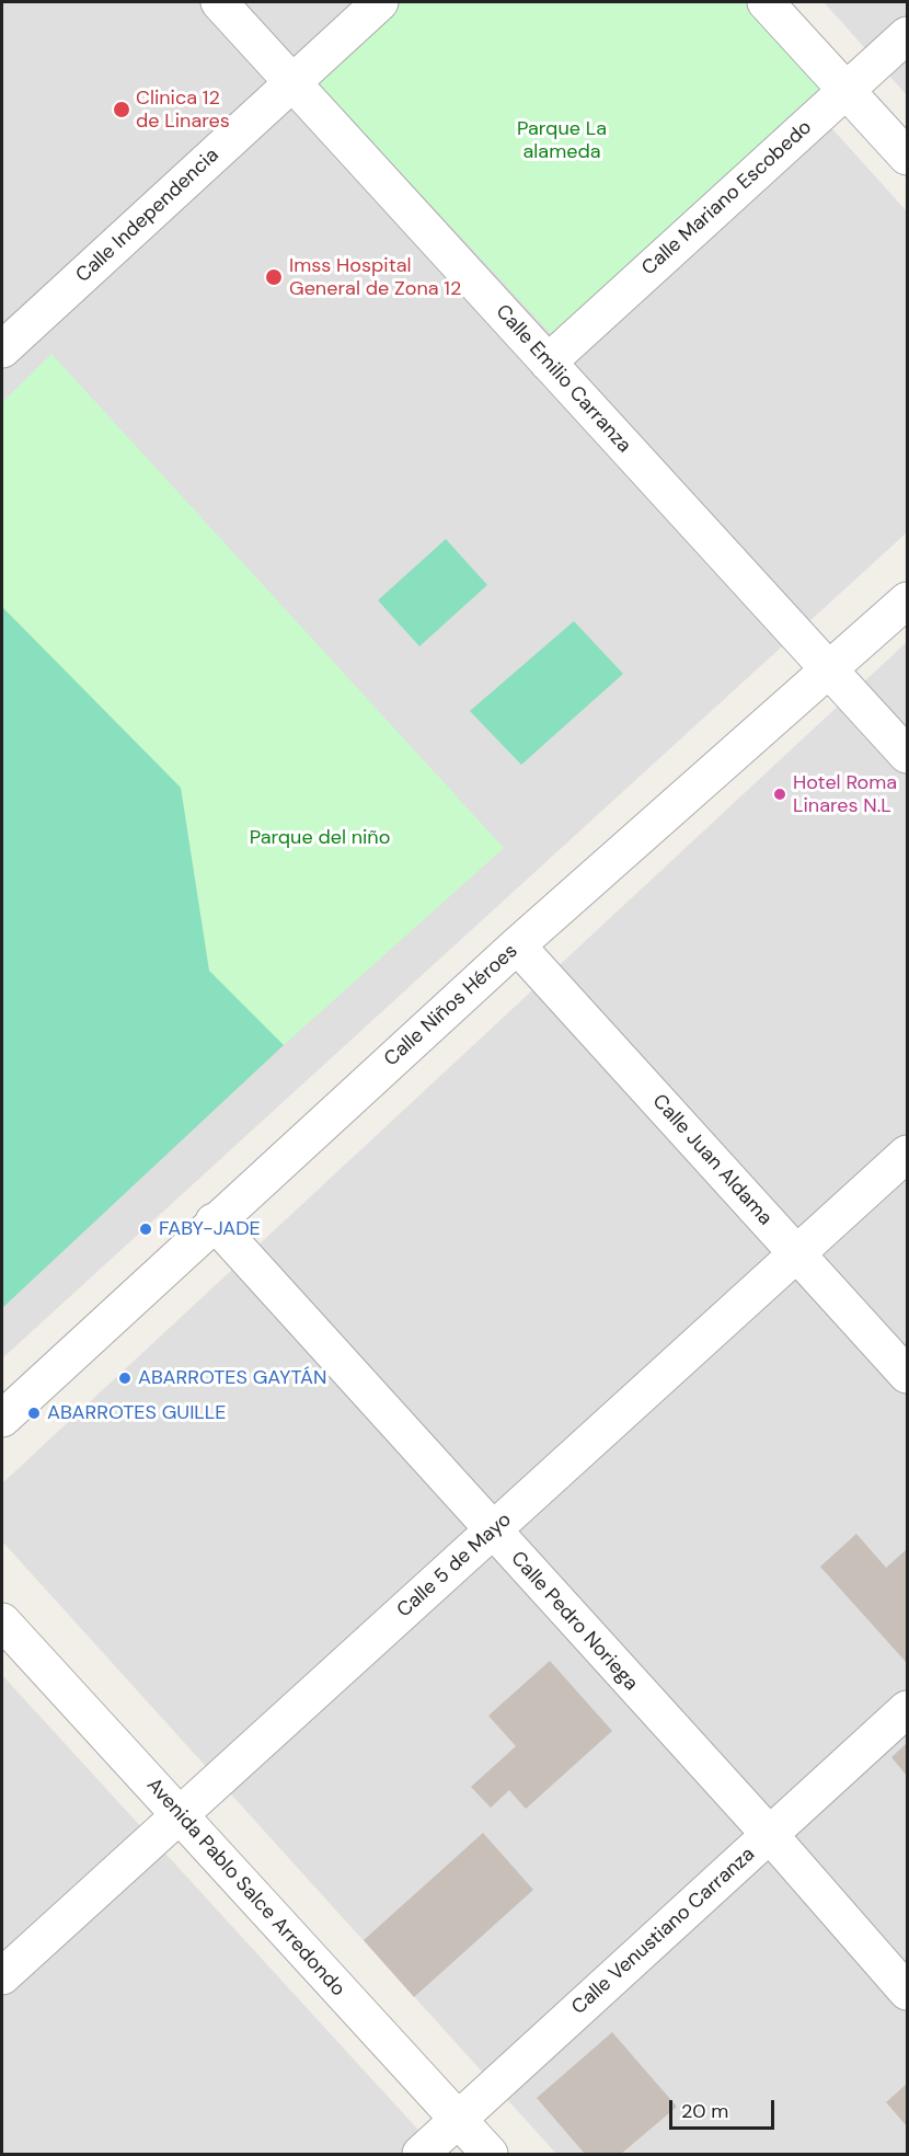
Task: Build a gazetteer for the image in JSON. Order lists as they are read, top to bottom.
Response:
{
  "streets": {
    "street": [
      "Calle Mariano Escobedo",
      "Calle Independencia",
      "Calle Emilio Carranza",
      "Calle Niños Héroes",
      "Calle Juan Aldama",
      "Calle 5 de Mayo",
      "Calle Pedro Noriega",
      "Avenida Pablo Salce Arredondo",
      "Calle Venustiano Carranza"
    ]
  },
  "crossings": [
    ["Calle Mariano Escobedo", "Calle Emilio Carranza"],
    ["Calle Independencia", "Calle Emilio Carranza"],
    ["Calle Emilio Carranza", "Calle Niños Héroes"],
    ["Calle Niños Héroes", "Calle Juan Aldama"],
    ["Calle Niños Héroes", "Calle Pedro Noriega"],
    ["Calle Juan Aldama", "Calle 5 de Mayo"],
    ["Calle 5 de Mayo", "Calle Pedro Noriega"],
    ["Calle 5 de Mayo", "Avenida Pablo Salce Arredondo"],
    ["Calle Pedro Noriega", "Calle Venustiano Carranza"],
    ["Avenida Pablo Salce Arredondo", "Calle Venustiano Carranza"]
  ],
  "parks": ["Parque La alameda", "Parque del niño"],
  "places": [
    "Clinica 12 de Linares",
    "Imss Hospital General de Zona 12",
    "Hotel Roma Linares N.L",
    "FABY-JADE",
    "ABARROTES GAYTÁN",
    "ABARROTES GUILLE"
  ],
  "scale_bar": "20 m"
}
